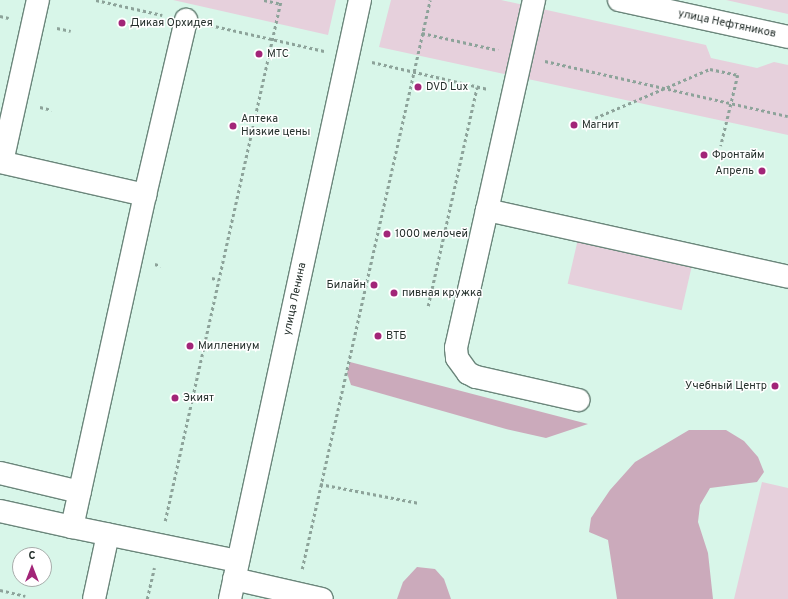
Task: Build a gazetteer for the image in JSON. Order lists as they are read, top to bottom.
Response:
{
  "streets": {
    "main road": ["улица Нефтяников", "улица Ленина"]
  },
  "places": [
    "Дикая Орхидея",
    "МТС",
    "DVD Lux",
    "Магнит",
    "Аптека Низкие цены",
    "Фронтайм",
    "Апрель",
    "1000 мелочей",
    "Билайн",
    "пивная кружка",
    "ВТБ",
    "Миллениум",
    "Учебный Центр",
    "Экият"
  ],
  "north": "top"
}
